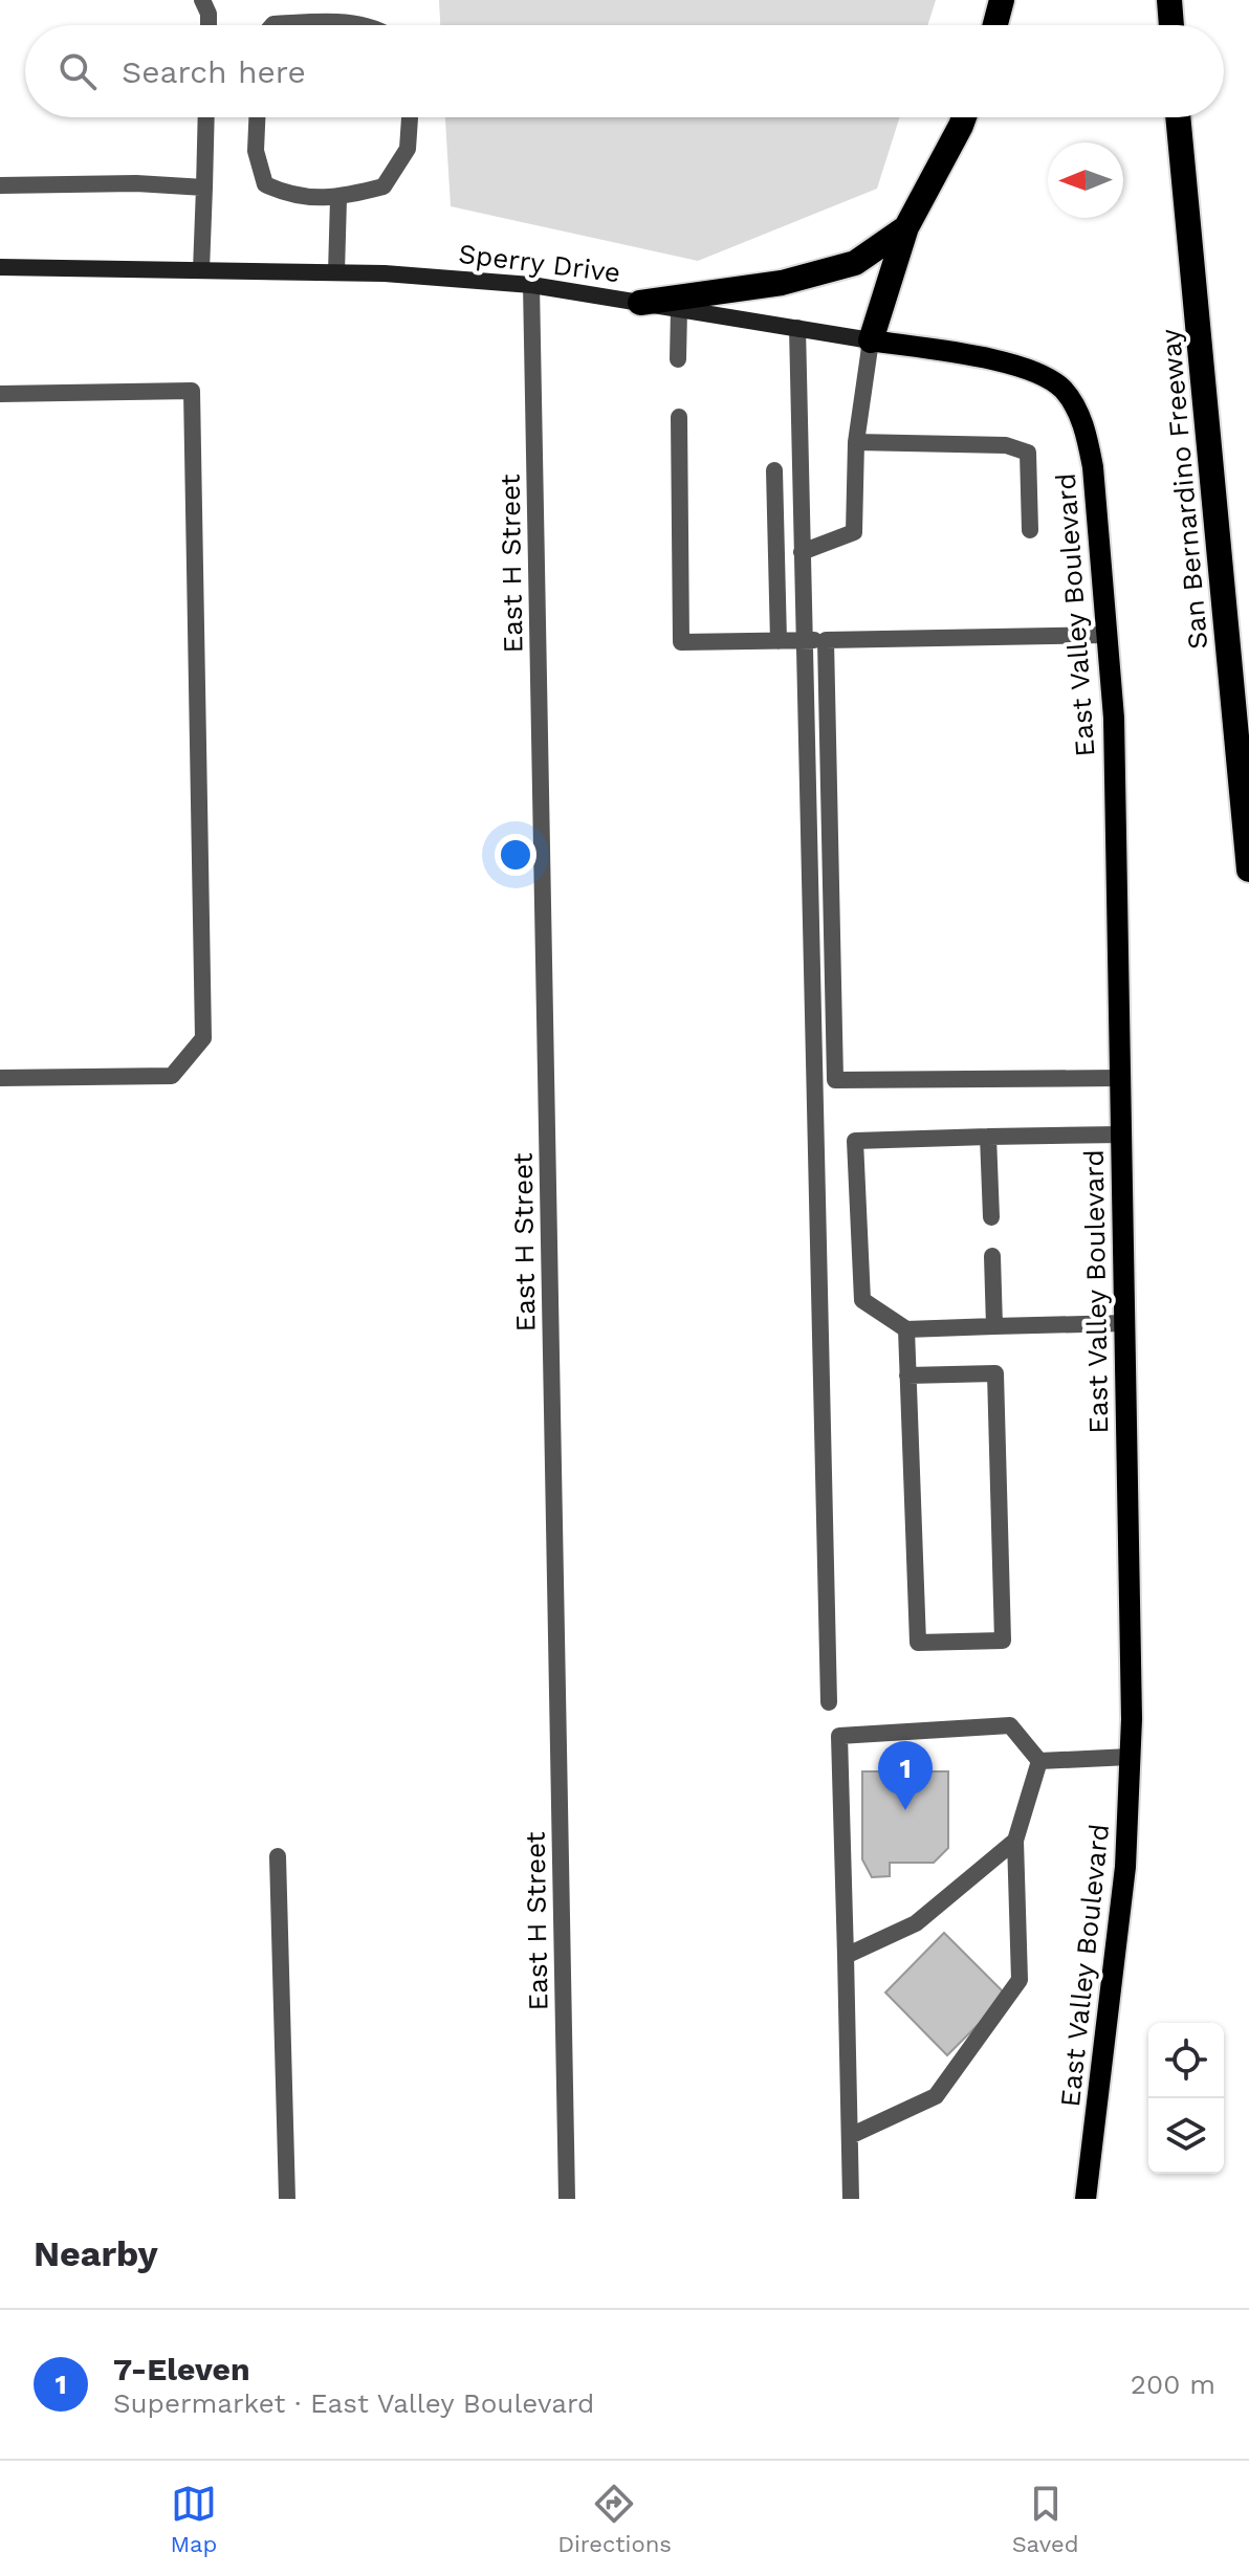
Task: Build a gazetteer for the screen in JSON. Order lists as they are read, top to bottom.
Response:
{
  "streets": {
    "highway": ["San Bernardino Freeway"],
    "main road": ["Sperry Drive", "East Valley Boulevard"],
    "street": ["East H Street"]
  },
  "crossings": [
    ["Sperry Drive", "East H Street"],
    ["Sperry Drive", "East Valley Boulevard"]
  ],
  "north": "left",
  "page": {
    "search": "Search here",
    "pins": "1",
    "heading": "Nearby",
    "list": [
      {
        "mark": "1",
        "name": "7-Eleven",
        "note": "Supermarket · East Valley Boulevard",
        "value": "200 m"
      }
    ],
    "nav": ["Map", "Directions", "Saved"]
  }
}
